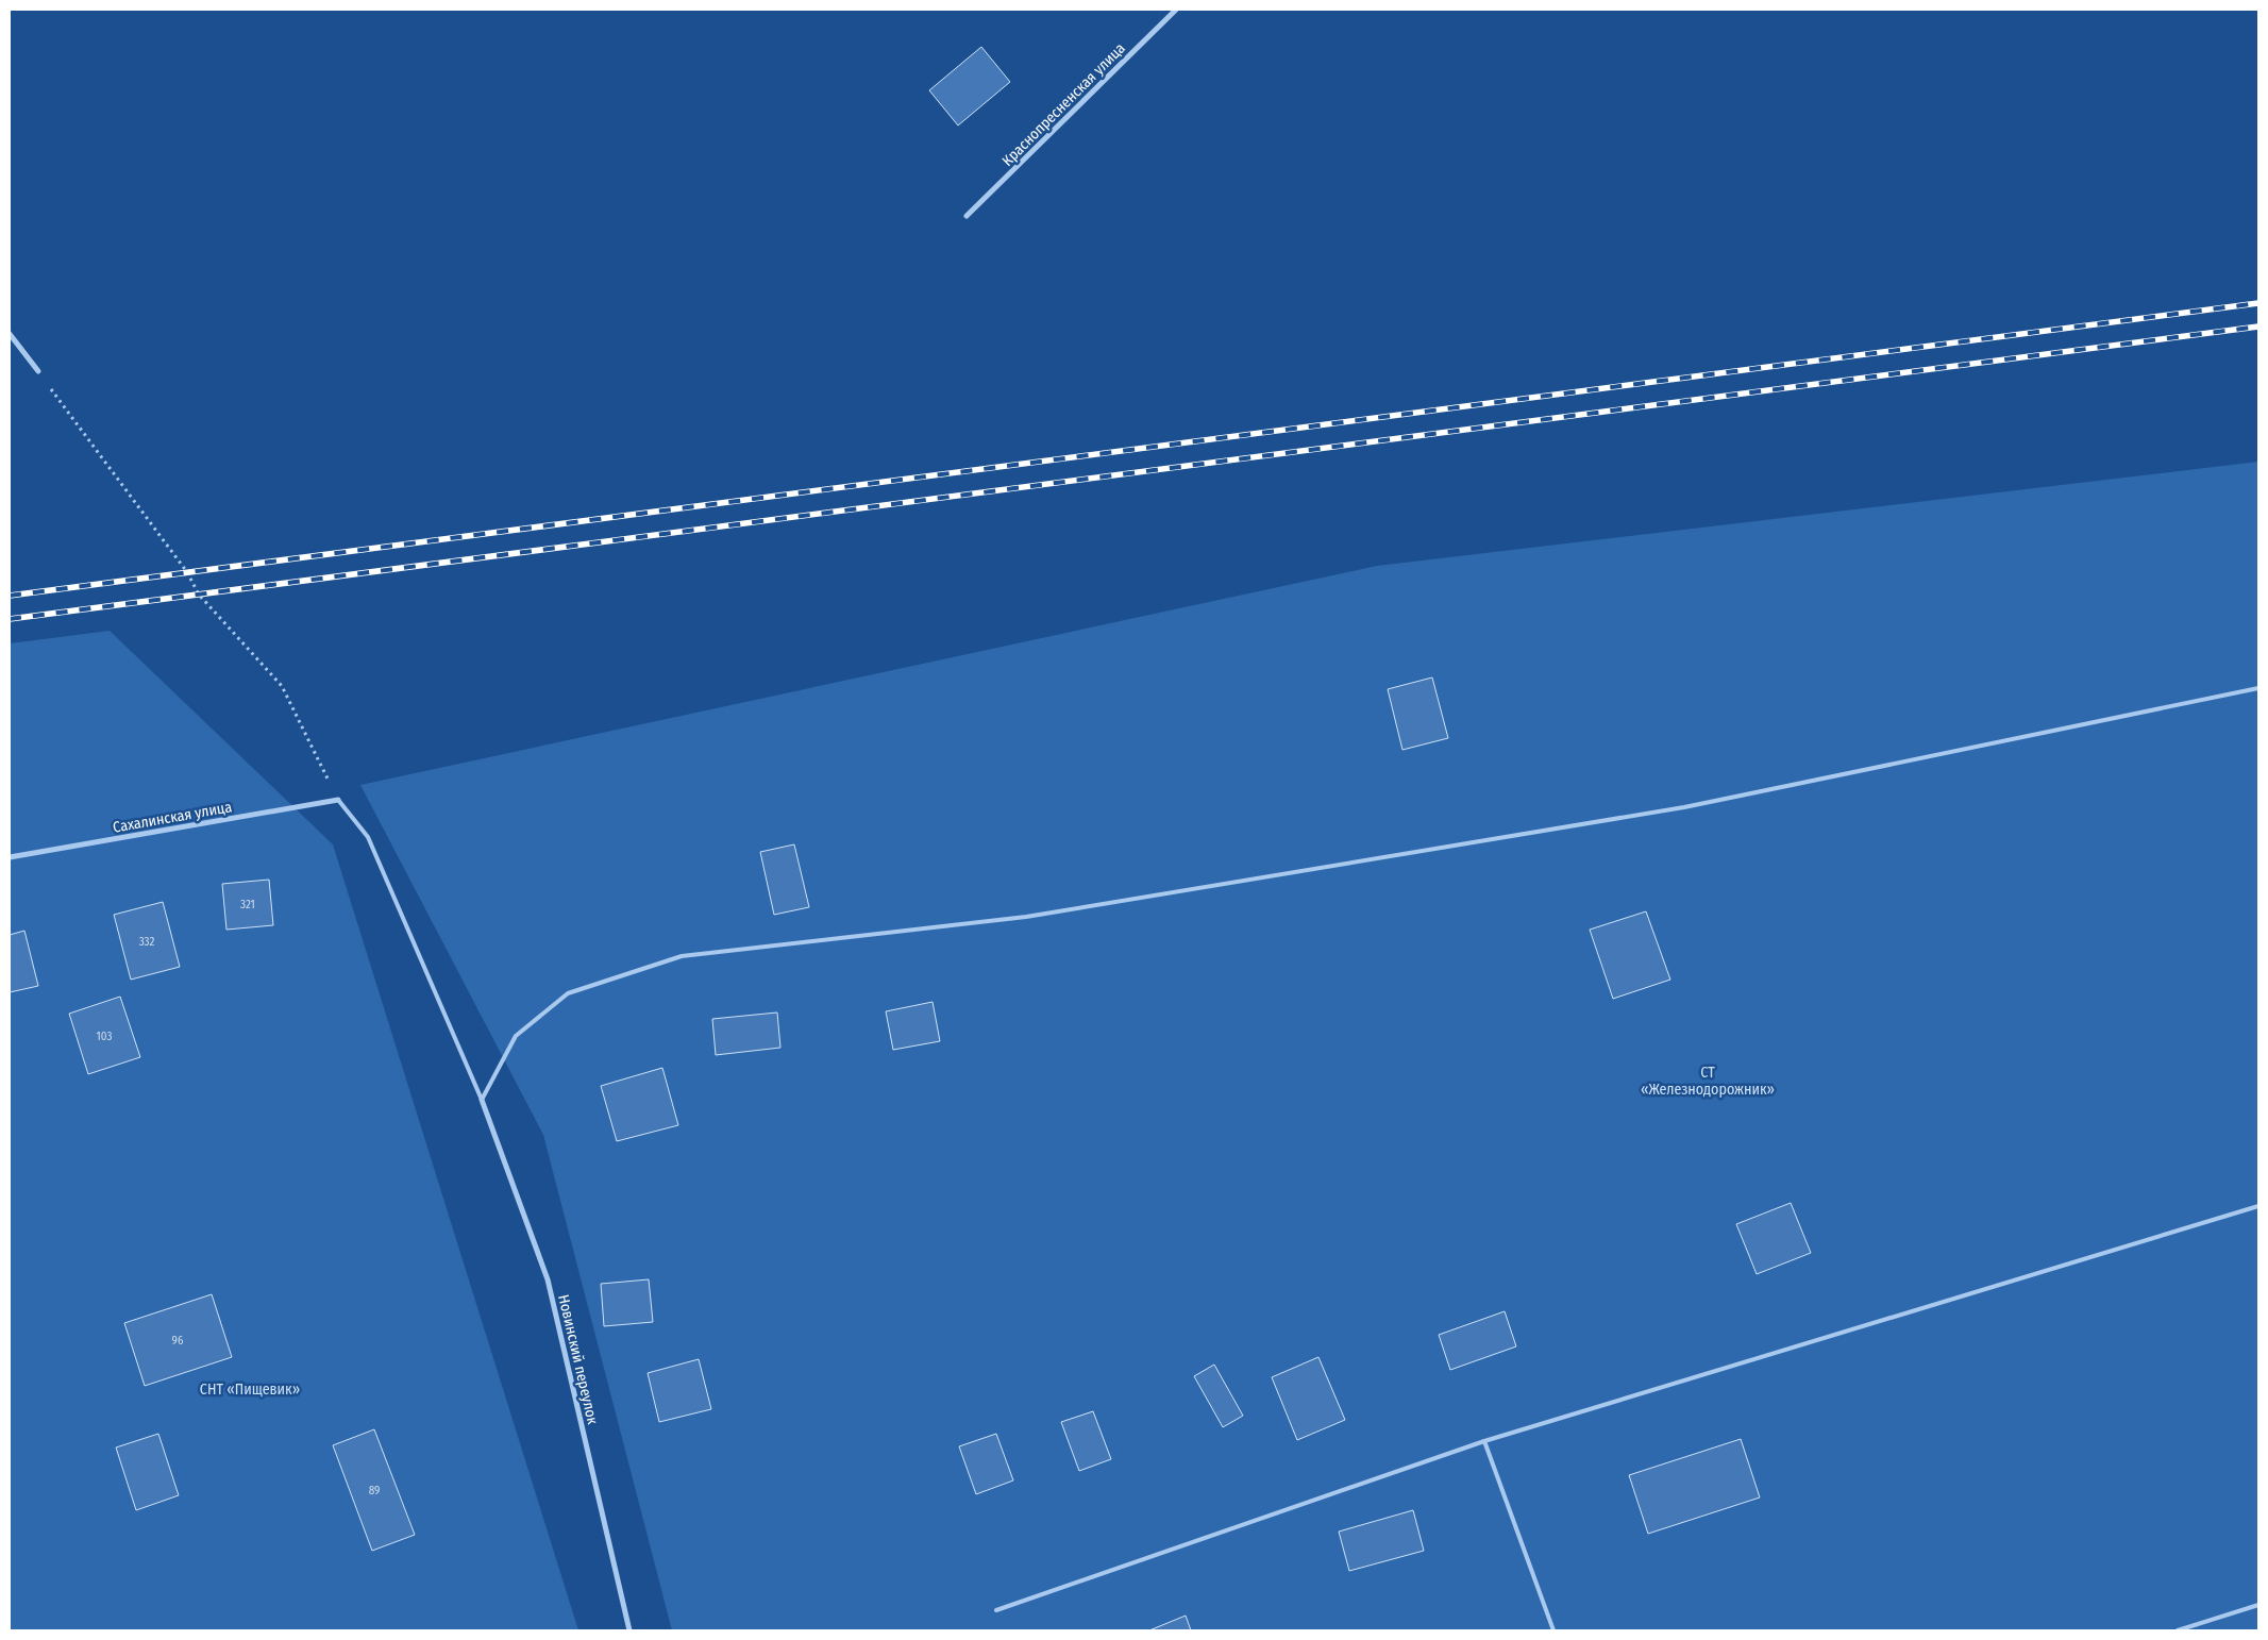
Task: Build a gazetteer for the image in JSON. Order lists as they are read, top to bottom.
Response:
{
  "streets": {
    "street": ["Краснопресненская улица", "Сахалинская улица", "Новинский переулок"]
  },
  "parks": ["СТ «Железнодорожник»", "СНТ «Пищевик»"],
  "house_numbers": [
    "321",
    "332",
    "103",
    "96",
    "89"
  ]
}
